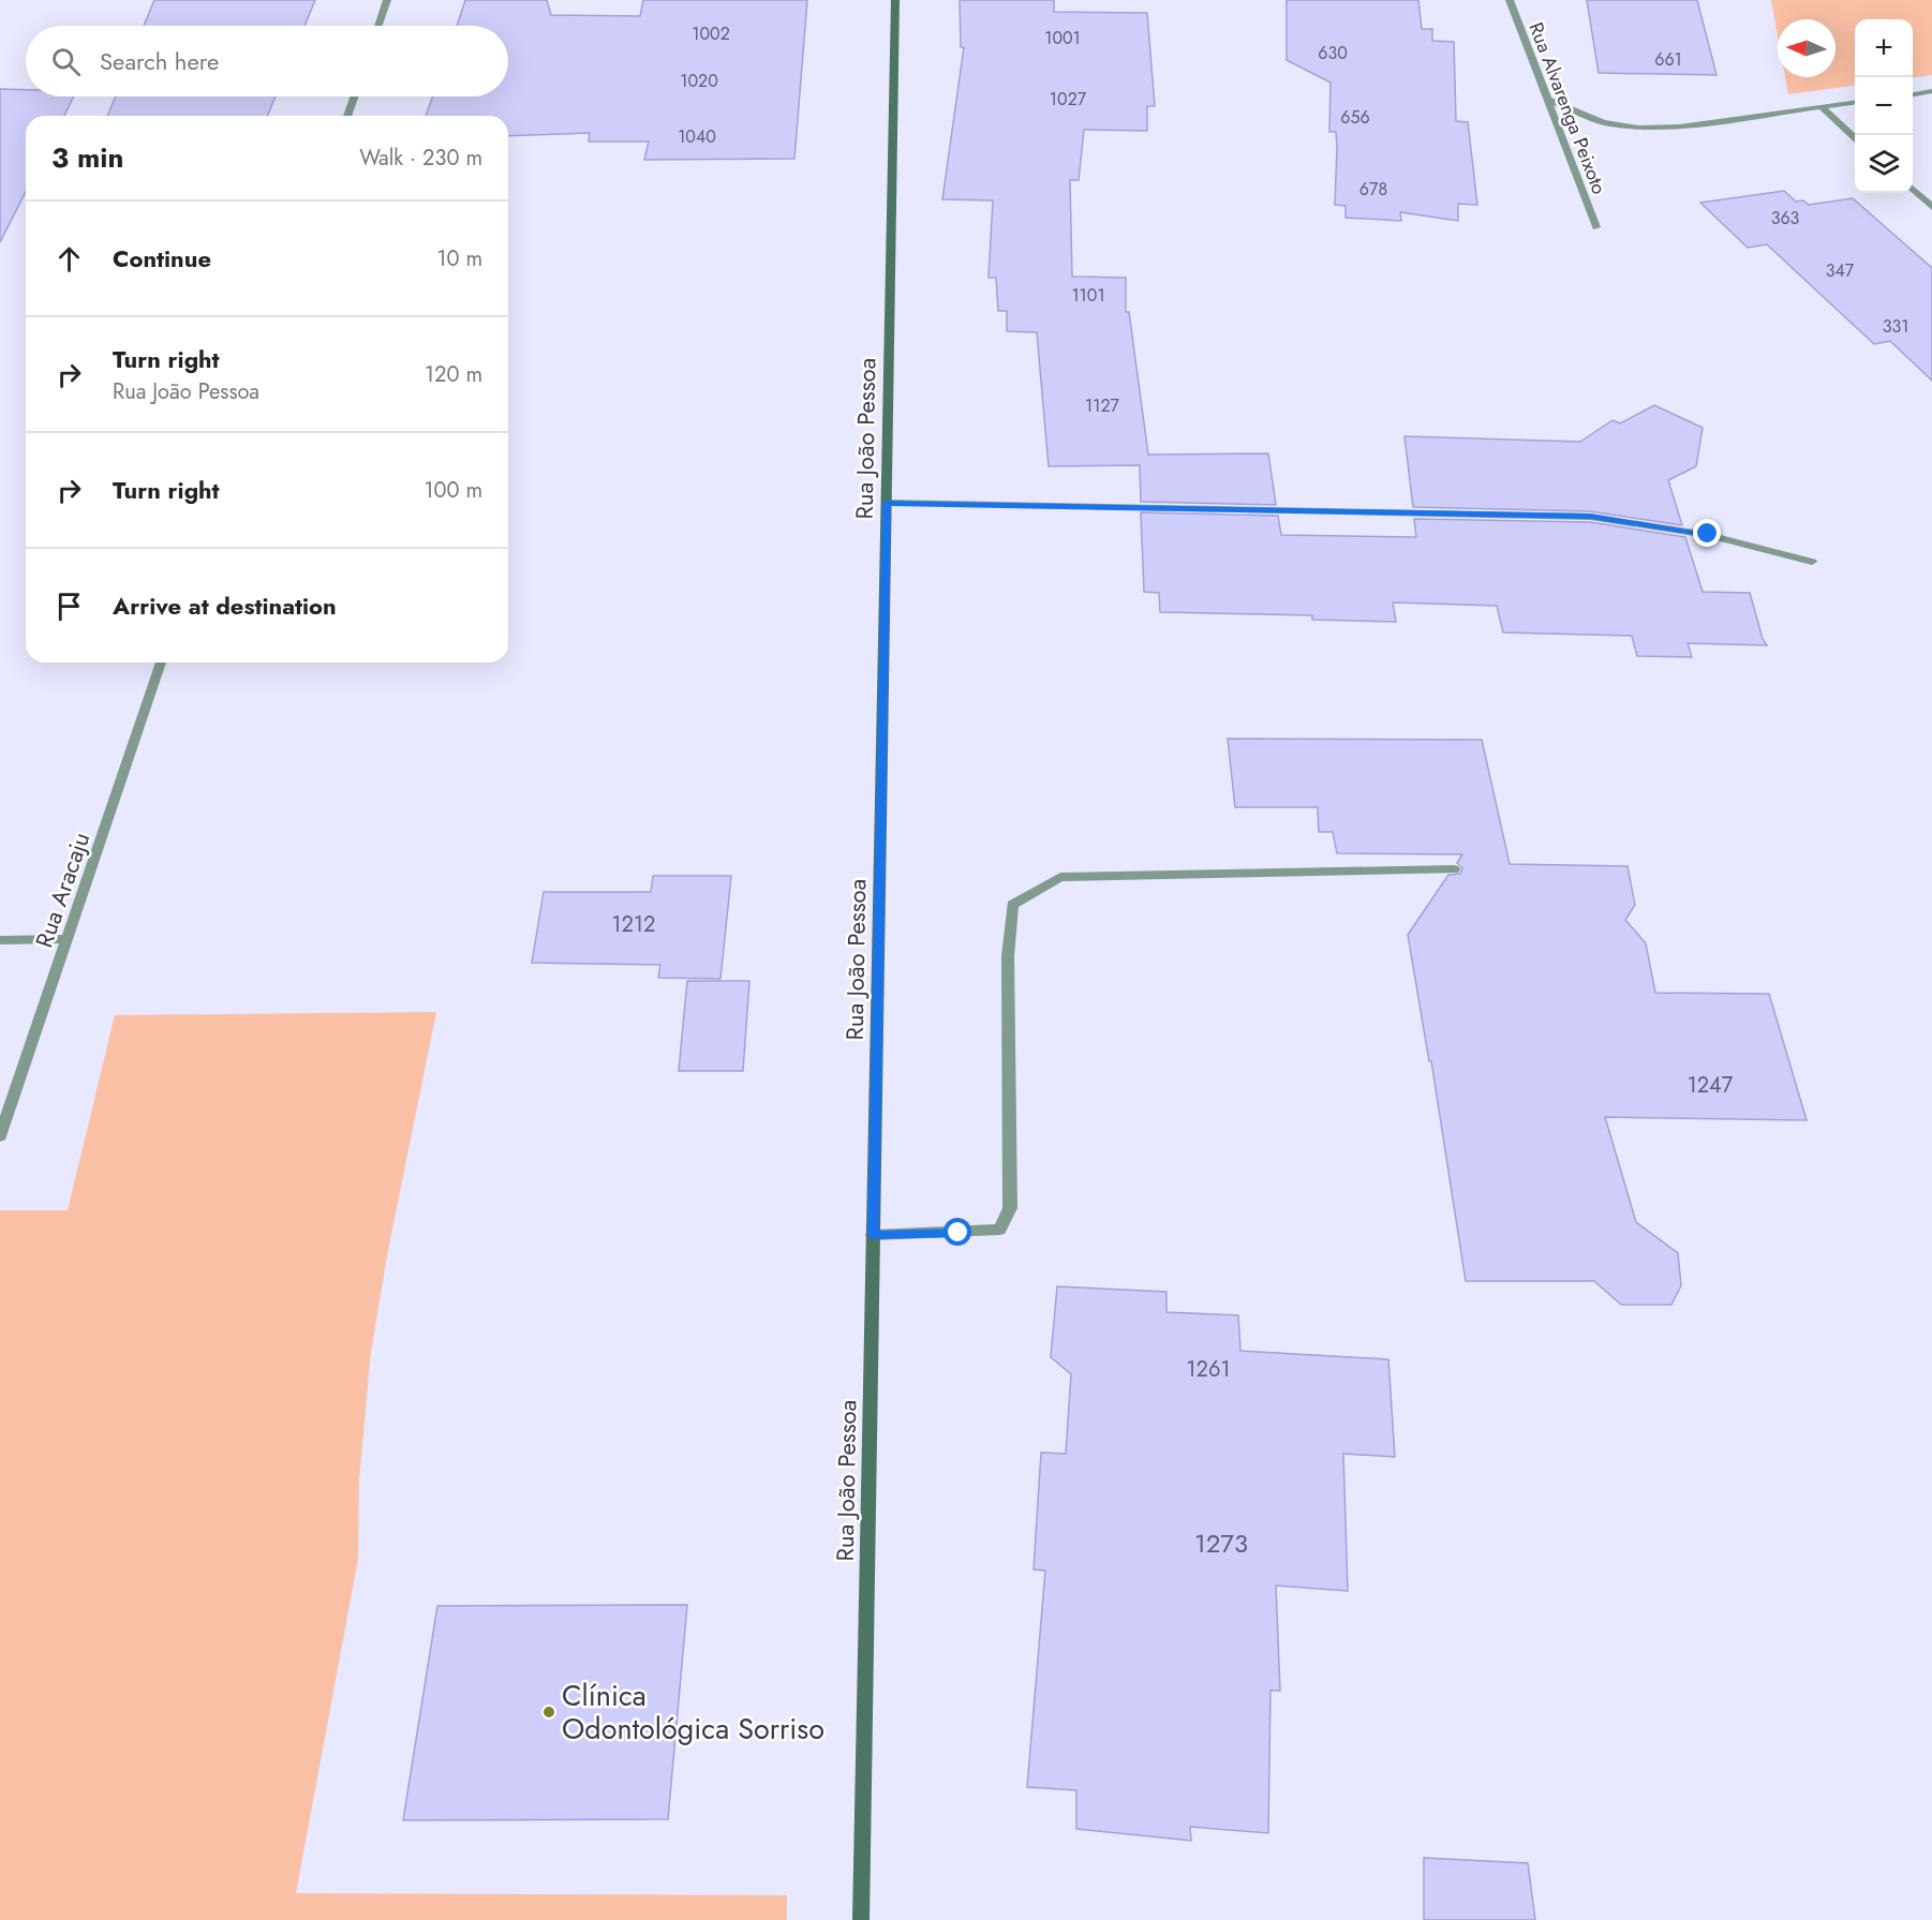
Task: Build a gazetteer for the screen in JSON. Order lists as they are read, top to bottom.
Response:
{
  "streets": {
    "street": ["Rua Alvarenga Peixoto", "Rua João Pessoa", "Rua Aracaju"]
  },
  "places": ["Clínica Odontológica Sorriso"],
  "house_numbers": [
    "1002",
    "1001",
    "630",
    "661",
    "1020",
    "1027",
    "656",
    "1040",
    "678",
    "363",
    "347",
    "1101",
    "331",
    "1127",
    "1212",
    "1247",
    "1261",
    "1273"
  ],
  "north": "left",
  "page": {
    "map_buttons": ["+", "−"],
    "search": "Search here",
    "heading": ["3 min", "Walk · 230 m"],
    "list": [
      ["Continue", "10 m"],
      ["Turn right", "Rua João Pessoa", "120 m"],
      ["Turn right", "100 m"],
      "Arrive at destination"
    ]
  }
}
